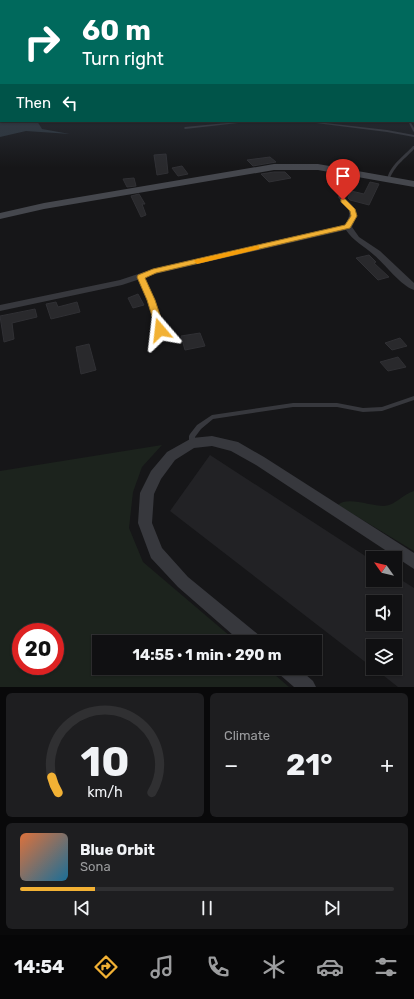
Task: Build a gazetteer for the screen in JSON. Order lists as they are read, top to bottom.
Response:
{
  "north": "top left",
  "page": {
    "turn": ["60 m", "Turn right"],
    "then": "Then",
    "limit": "20",
    "trip": "14:55 · 1 min · 290 m",
    "tile": "Climate",
    "heat": ["−", "21°", "+"],
    "song": ["Blue Orbit", "Sona"],
    "tabs": "14:54",
    "gauge": ["10", "km/h"]
  }
}
